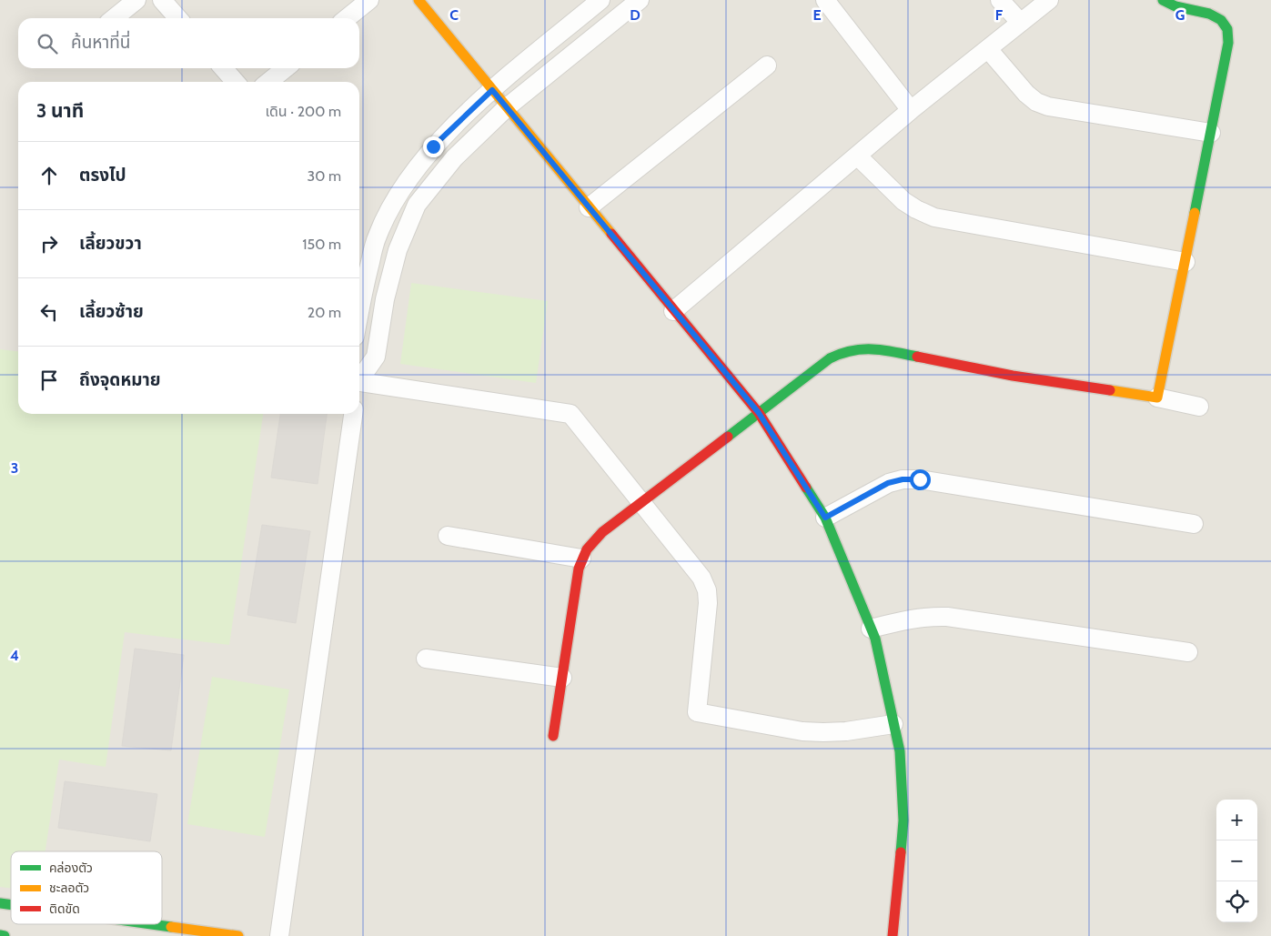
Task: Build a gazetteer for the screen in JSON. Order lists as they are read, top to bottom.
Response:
{
  "legend": ["คล่องตัว", "ชะลอตัว", "ติดขัด"],
  "page": {
    "search": "ค้นหาที่นี่",
    "heading": ["3 นาที", "เดิน · 200 m"],
    "list": [
      ["ตรงไป", "30 m"],
      ["เลี้ยวขวา", "150 m"],
      ["เลี้ยวซ้าย", "20 m"],
      "ถึงจุดหมาย"
    ],
    "map_buttons": ["+", "−"]
  },
  "grid": {
    "columns": [
      "C",
      "D",
      "E",
      "F",
      "G"
    ],
    "rows": ["3", "4"]
  }
}
